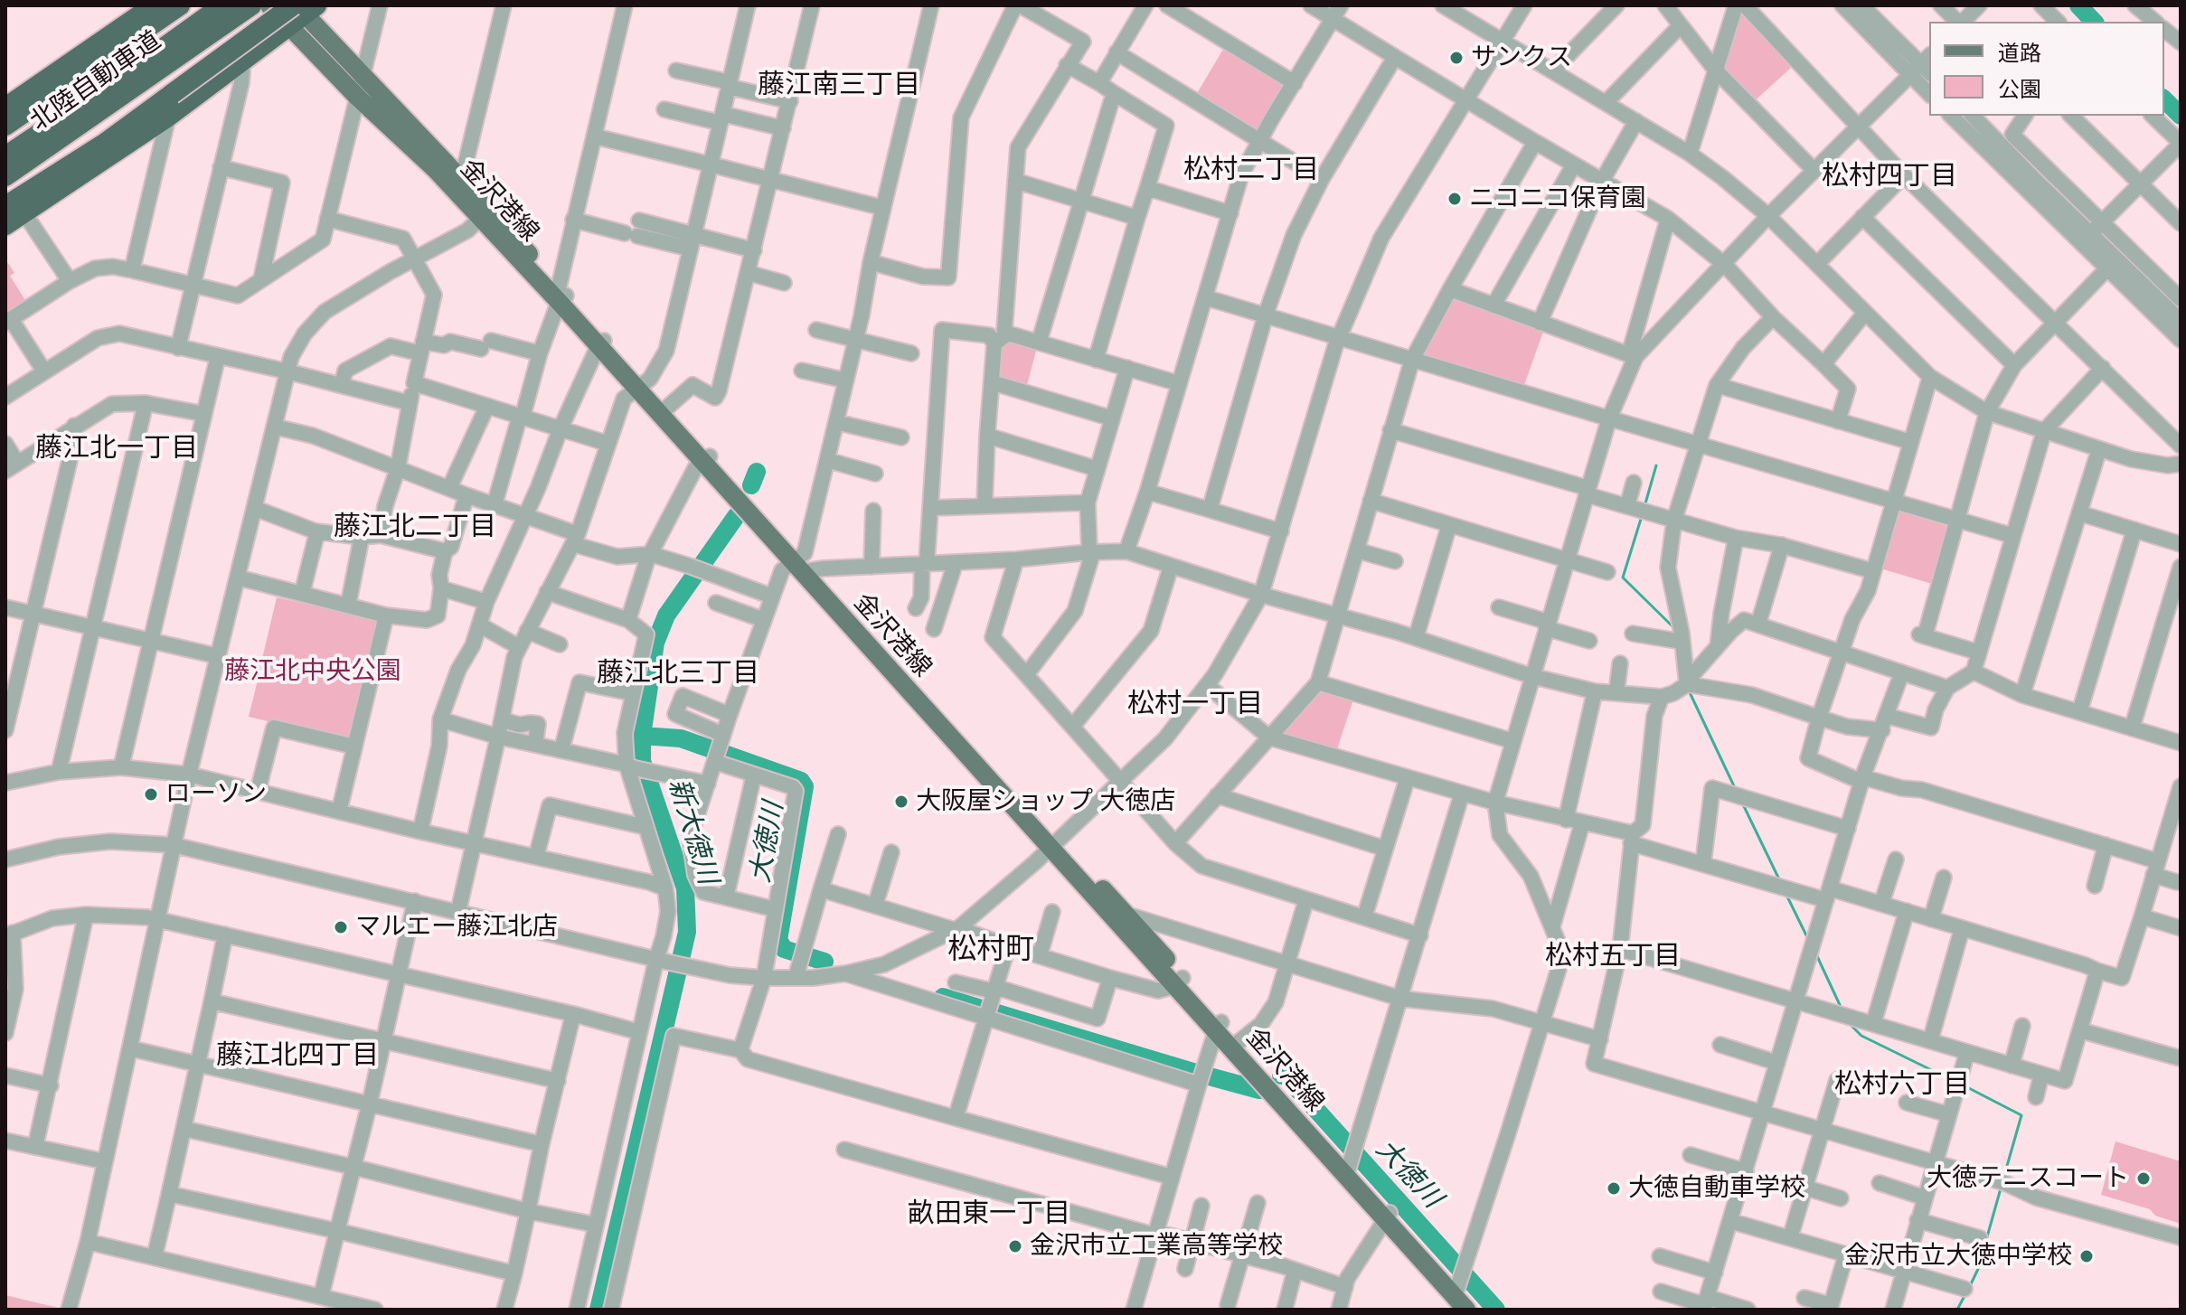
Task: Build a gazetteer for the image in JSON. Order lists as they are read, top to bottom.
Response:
{
  "streets": {
    "highway": ["北陸自動車道"],
    "main road": ["金沢港線"]
  },
  "districts": [
    "藤江南三丁目",
    "松村二丁目",
    "松村四丁目",
    "藤江北一丁目",
    "藤江北二丁目",
    "藤江北三丁目",
    "松村一丁目",
    "松村町",
    "松村五丁目",
    "藤江北四丁目",
    "松村六丁目",
    "畝田東一丁目"
  ],
  "water": ["新大徳川", "大徳川"],
  "parks": ["藤江北中央公園"],
  "places": [
    "サンクス",
    "ニコニコ保育園",
    "ローソン",
    "大阪屋ショップ 大徳店",
    "マルエー藤江北店",
    "大徳テニスコート",
    "大徳自動車学校",
    "金沢市立工業高等学校",
    "金沢市立大徳中学校"
  ],
  "legend": ["道路", "公園"]
}
